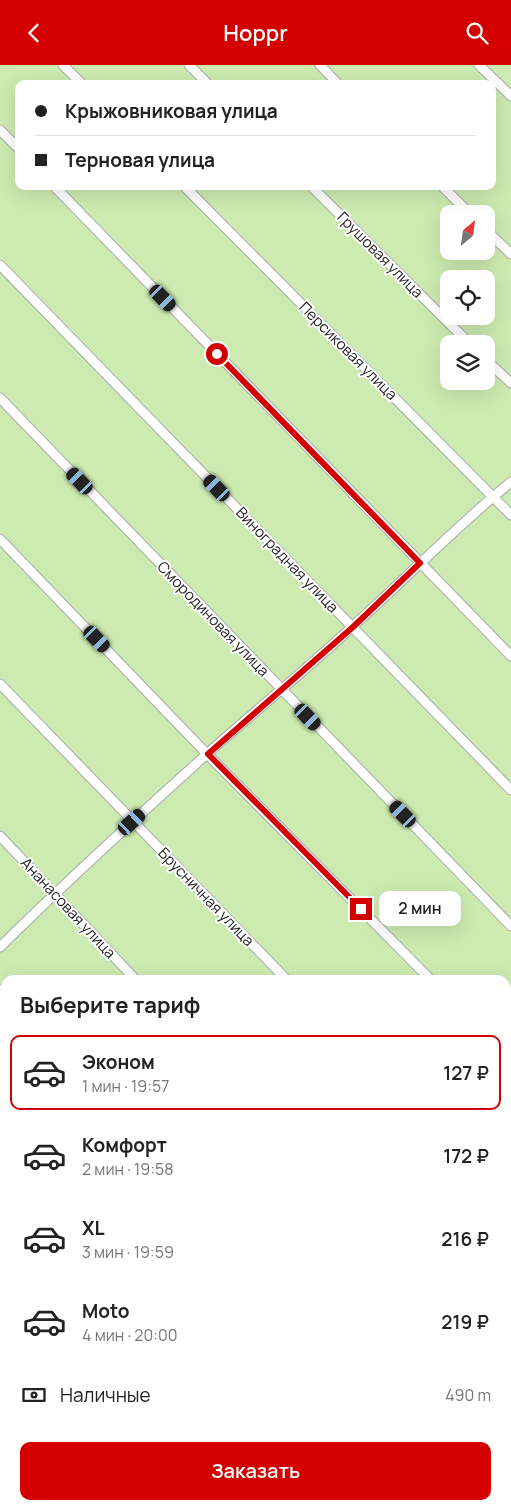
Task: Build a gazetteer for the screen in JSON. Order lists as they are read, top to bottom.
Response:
{
  "streets": {
    "street": [
      "Грушовая улица",
      "Персиковая улица",
      "Виноградная улица",
      "Смородиновая улица",
      "Брусничная улица",
      "Ананасовая улица"
    ]
  },
  "north": "top right",
  "page": {
    "header": "Hoppr",
    "banner": ["Крыжовниковая улица", "Терновая улица"],
    "bubble": "2 мин",
    "heading": "Выберите тариф",
    "list": [
      {
        "name": "Эконом",
        "note": "1 мин · 19:57",
        "value": "127 ₽"
      },
      {
        "name": "Комфорт",
        "note": "2 мин · 19:58",
        "value": "172 ₽"
      },
      {
        "name": "XL",
        "note": "3 мин · 19:59",
        "value": "216 ₽"
      },
      {
        "name": "Moto",
        "note": "4 мин · 20:00",
        "value": "219 ₽"
      }
    ],
    "pay": ["Наличные", "490 m"],
    "buttons": "Заказать"
  }
}
